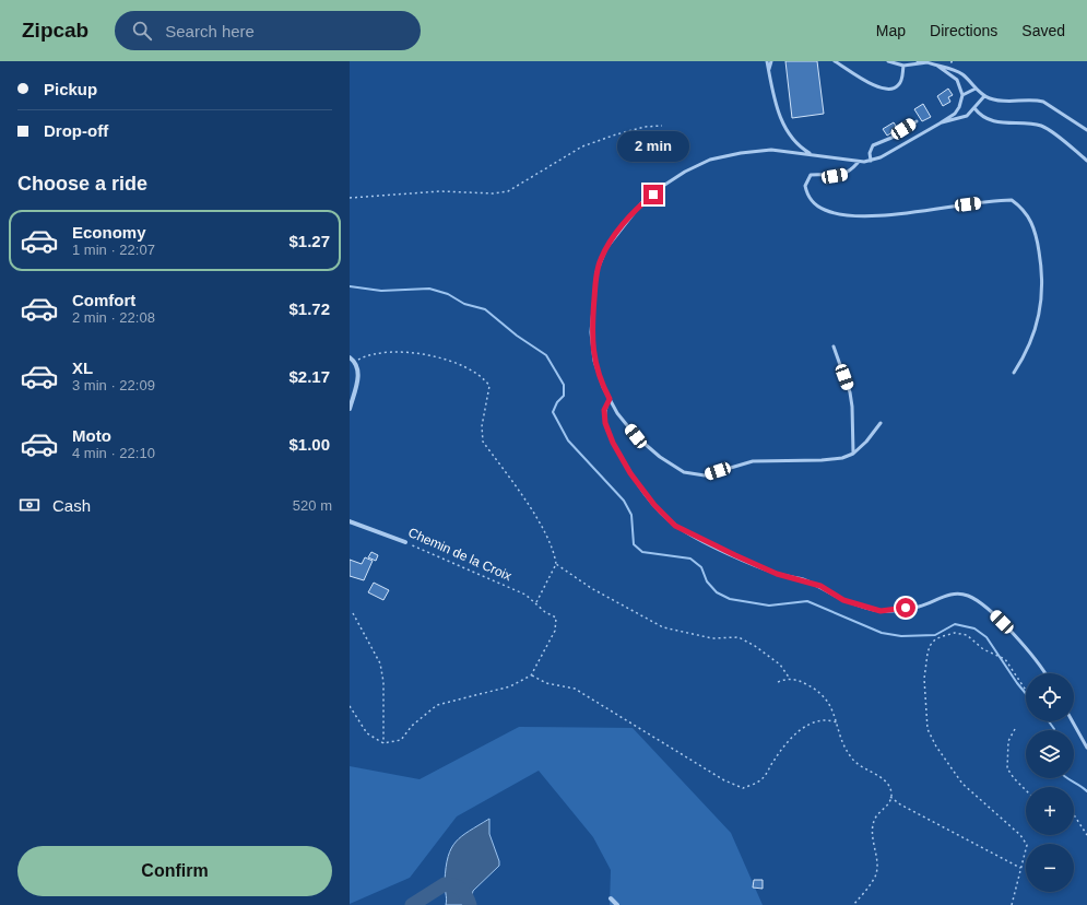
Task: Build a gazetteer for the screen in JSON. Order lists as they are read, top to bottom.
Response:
{
  "streets": {
    "street": ["Chemin de la Croix"]
  },
  "page": {
    "header": "Zipcab",
    "search": "Search here",
    "nav": ["Map", "Directions", "Saved"],
    "banner": ["Pickup", "Drop-off"],
    "bubble": "2 min",
    "heading": "Choose a ride",
    "list": [
      {
        "name": "Economy",
        "note": "1 min · 22:07",
        "value": "$1.27"
      },
      {
        "name": "Comfort",
        "note": "2 min · 22:08",
        "value": "$1.72"
      },
      {
        "name": "XL",
        "note": "3 min · 22:09",
        "value": "$2.17"
      },
      {
        "name": "Moto",
        "note": "4 min · 22:10",
        "value": "$1.00"
      }
    ],
    "pay": ["Cash", "520 m"],
    "map_buttons": ["+", "−"],
    "buttons": "Confirm"
  }
}
